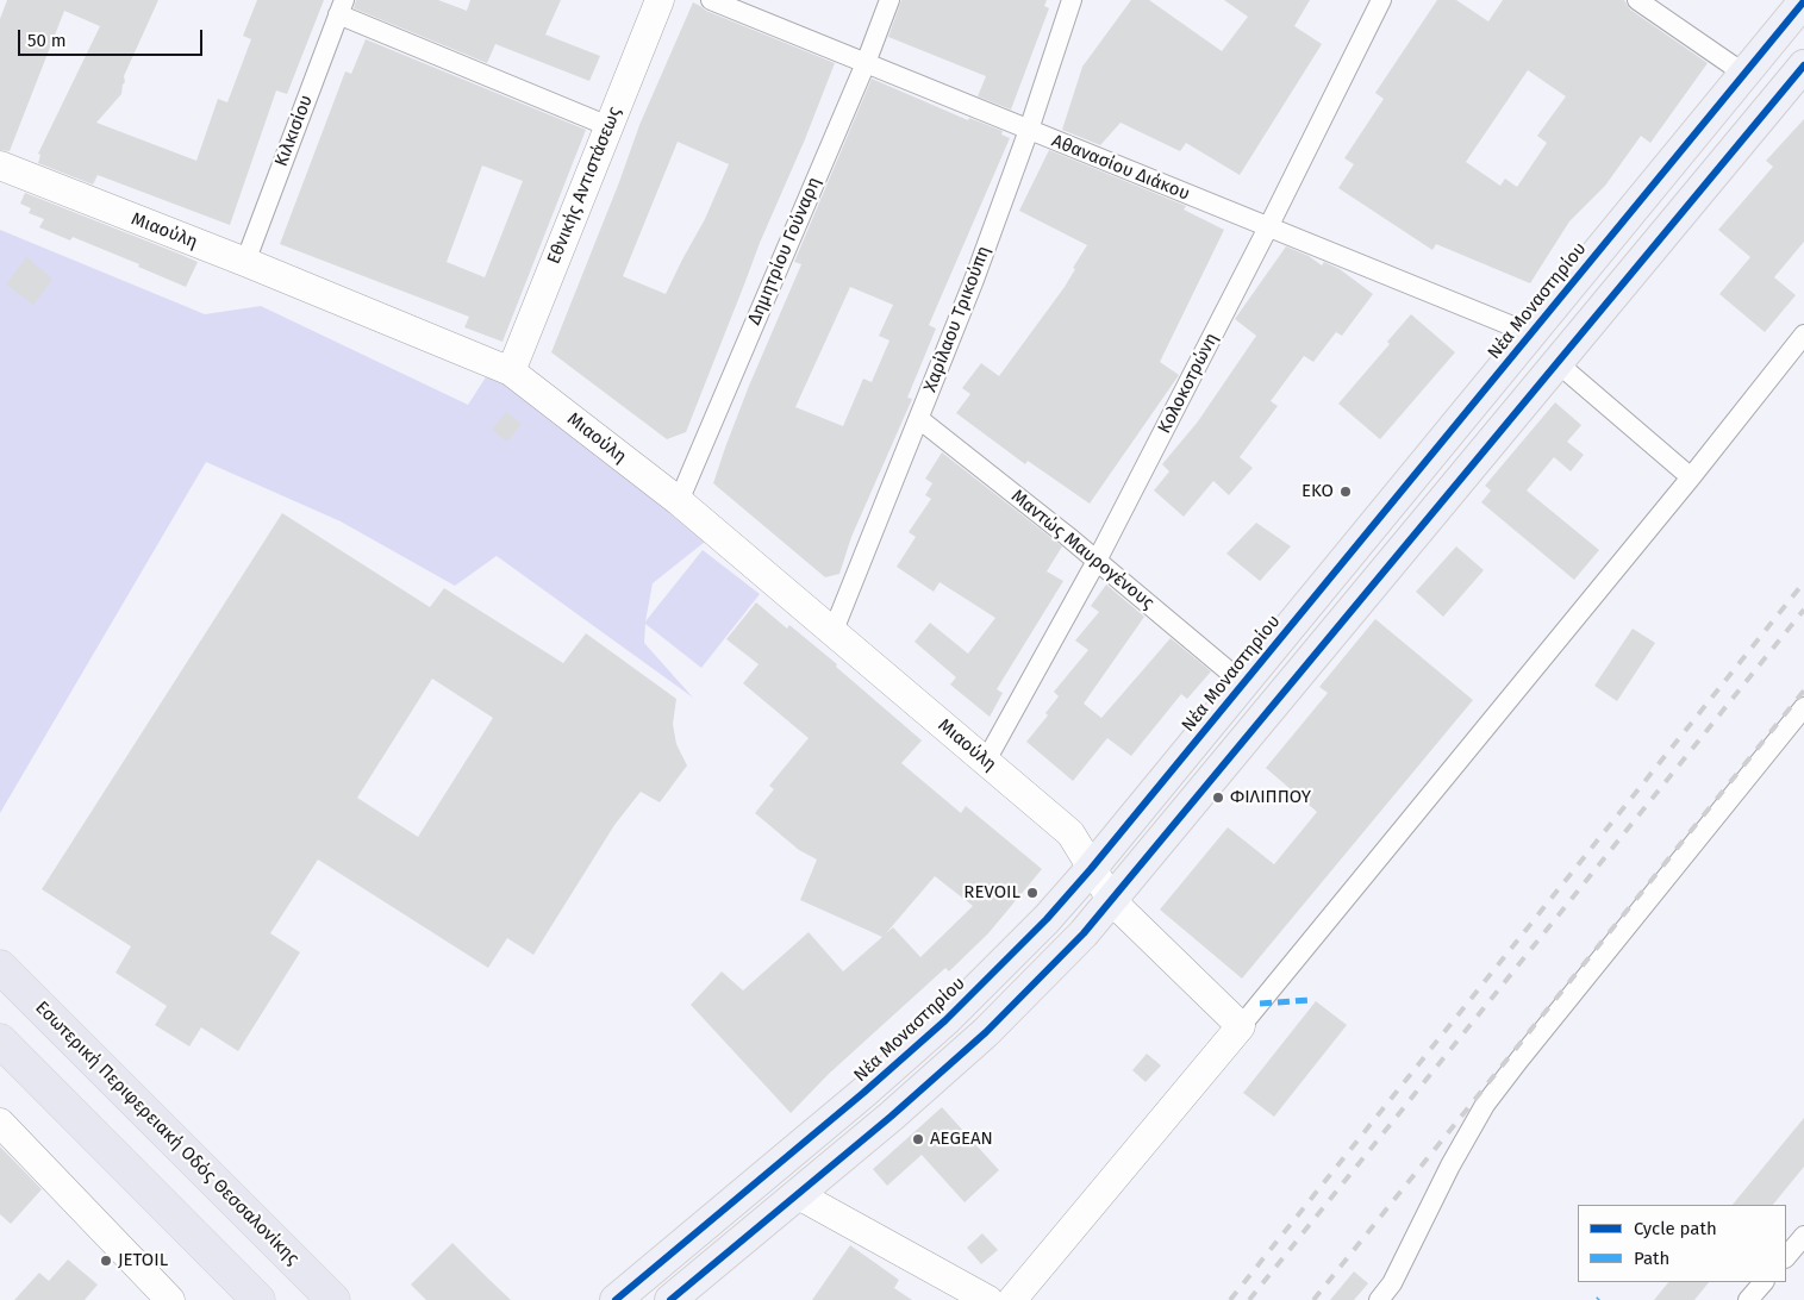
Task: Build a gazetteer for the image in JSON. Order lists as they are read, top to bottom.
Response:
{
  "streets": {
    "highway": ["Εσωτερική Περιφερειακή Οδός Θεσσαλονίκης"],
    "main road": ["Νέα Μοναστηρίου"],
    "street": [
      "Κιλκισίου",
      "Αθανασίου Διάκου",
      "Εθνικής Αντιστάσεως",
      "Μιαούλη",
      "Δημητρίου Γούναρη",
      "Χαρίλαου Τρικούπη",
      "Κολοκοτρώνη",
      "Μαντώς Μαυρογένους"
    ]
  },
  "crossings": [
    ["Κιλκισίου", "Μιαούλη"],
    ["Αθανασίου Διάκου", "Δημητρίου Γούναρη"],
    ["Αθανασίου Διάκου", "Νέα Μοναστηρίου"],
    ["Αθανασίου Διάκου", "Χαρίλαου Τρικούπη"],
    ["Αθανασίου Διάκου", "Κολοκοτρώνη"],
    ["Εθνικής Αντιστάσεως", "Μιαούλη"],
    ["Μιαούλη", "Δημητρίου Γούναρη"],
    ["Μιαούλη", "Νέα Μοναστηρίου"],
    ["Μιαούλη", "Χαρίλαου Τρικούπη"],
    ["Μιαούλη", "Κολοκοτρώνη"],
    ["Νέα Μοναστηρίου", "Μαντώς Μαυρογένους"],
    ["Χαρίλαου Τρικούπη", "Μαντώς Μαυρογένους"],
    ["Κολοκοτρώνη", "Μαντώς Μαυρογένους"]
  ],
  "places": [
    "EKO",
    "ΦΙΛΙΠΠΟΥ",
    "REVOIL",
    "AEGEAN",
    "JETOIL"
  ],
  "legend": ["Cycle path", "Path"],
  "scale_bar": "50 m"
}
